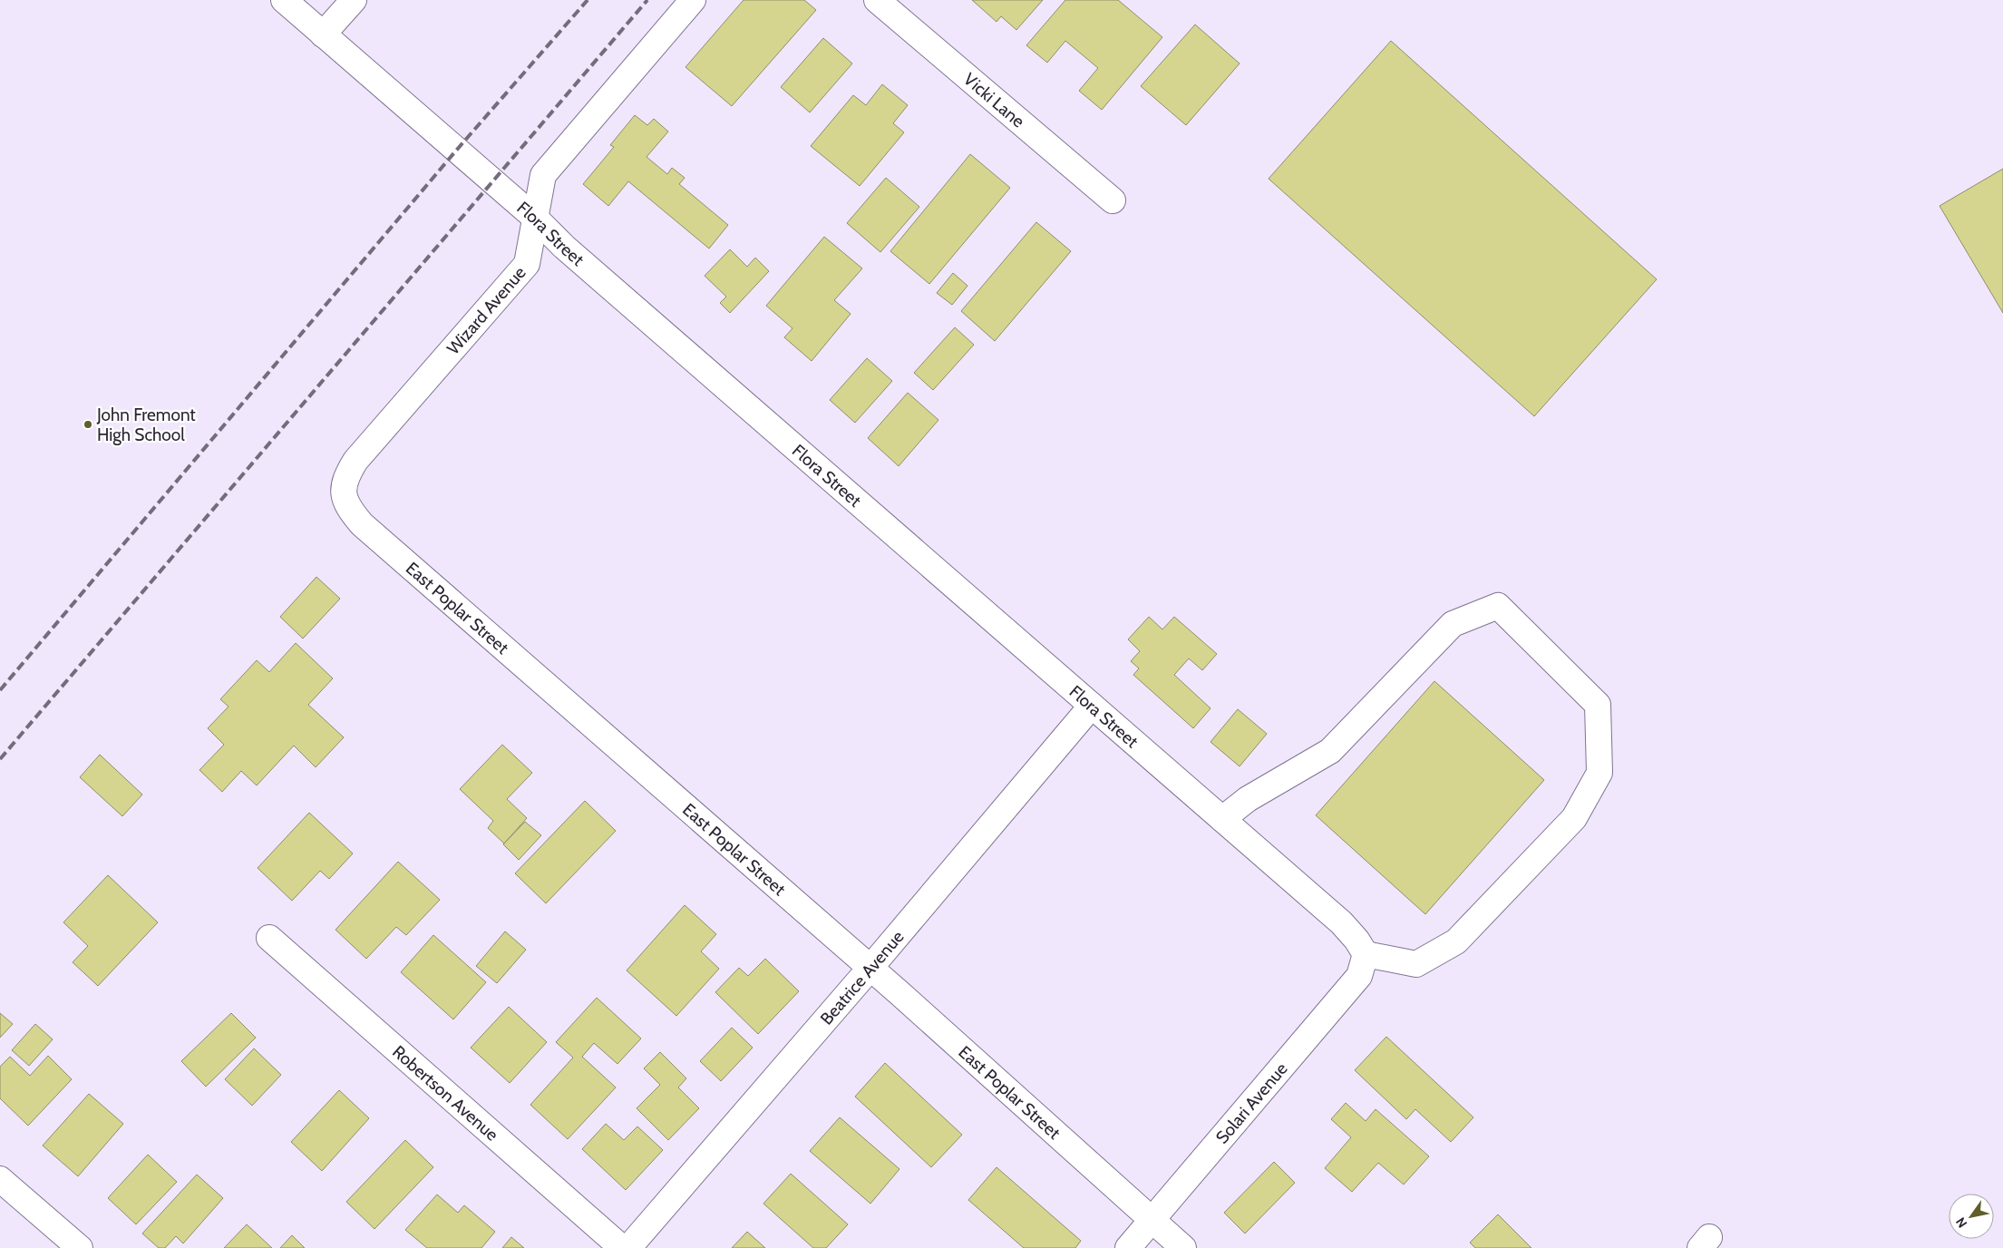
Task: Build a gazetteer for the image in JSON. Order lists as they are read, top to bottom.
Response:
{
  "streets": {
    "street": [
      "Vicki Lane",
      "Flora Street",
      "Wizard Avenue",
      "East Poplar Street",
      "Beatrice Avenue",
      "Robertson Avenue",
      "Solari Avenue"
    ]
  },
  "crossings": [
    ["Flora Street", "Wizard Avenue"],
    ["Flora Street", "Beatrice Avenue"],
    ["Flora Street", "Solari Avenue"],
    ["Wizard Avenue", "East Poplar Street"],
    ["East Poplar Street", "Beatrice Avenue"],
    ["East Poplar Street", "Solari Avenue"]
  ],
  "places": ["John Fremont High School"],
  "north": "bottom left"
}
